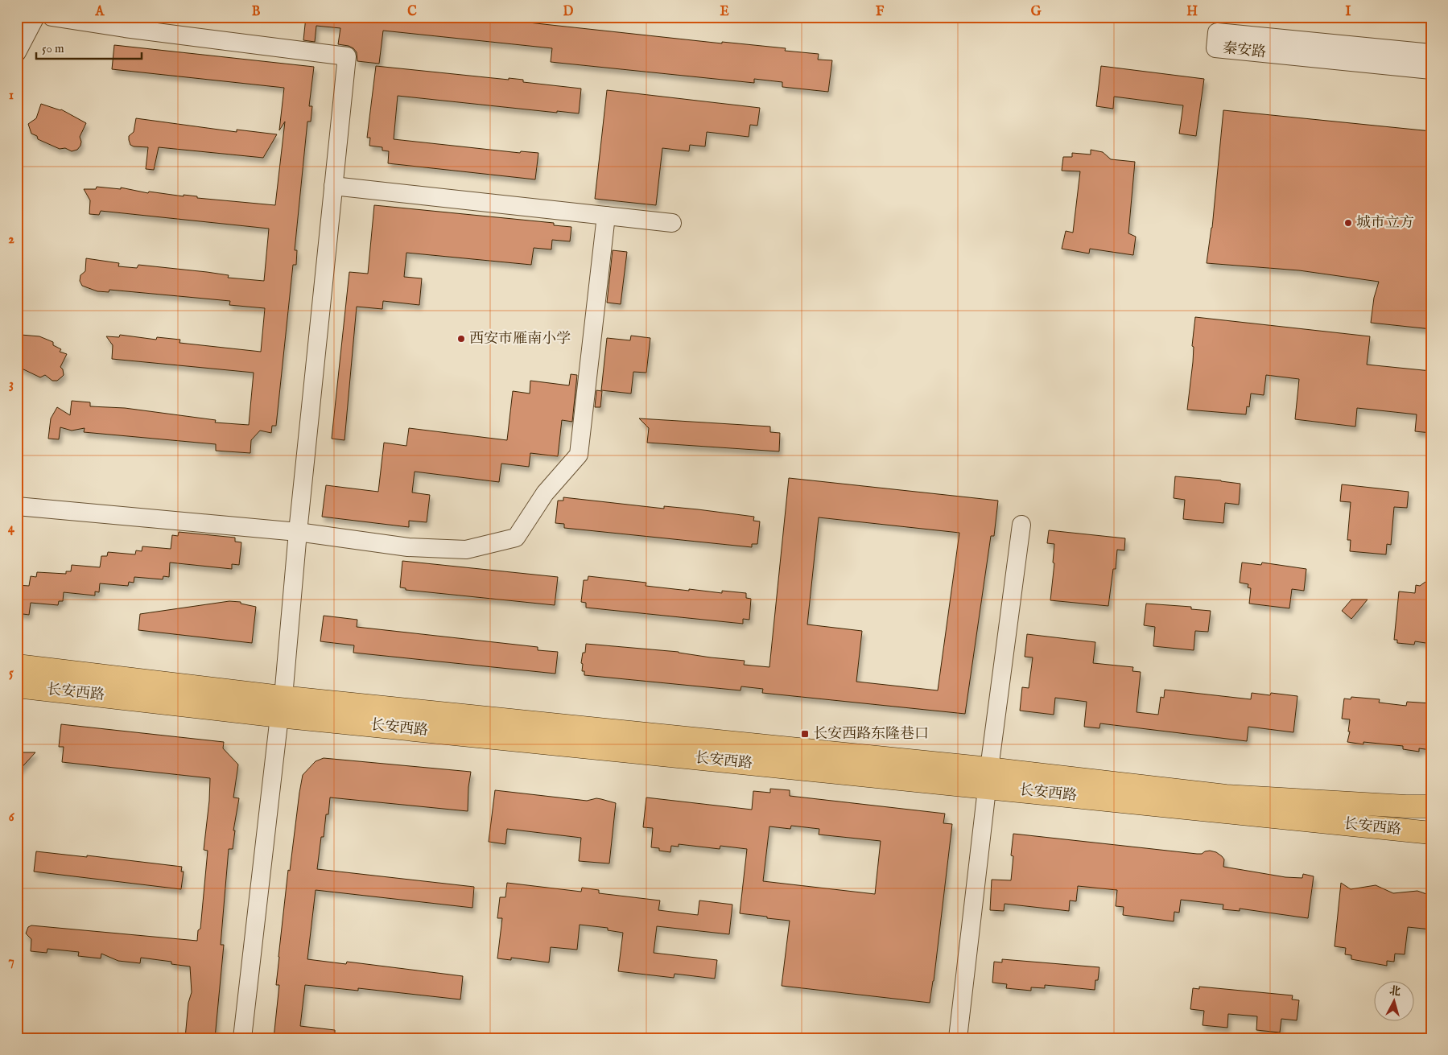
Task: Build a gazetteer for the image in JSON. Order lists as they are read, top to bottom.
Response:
{
  "streets": {
    "main road": ["长安西路"],
    "street": ["秦安路"]
  },
  "places": {
    "other": ["城市立方", "西安市雁南小学"],
    "transit": ["长安西路东隆巷口"]
  },
  "scale_bar": "50 m",
  "north": "top",
  "grid": {
    "columns": [
      "A",
      "B",
      "C",
      "D",
      "E",
      "F",
      "G",
      "H",
      "I"
    ],
    "rows": [
      "1",
      "2",
      "3",
      "4",
      "5",
      "6",
      "7"
    ]
  }
}
